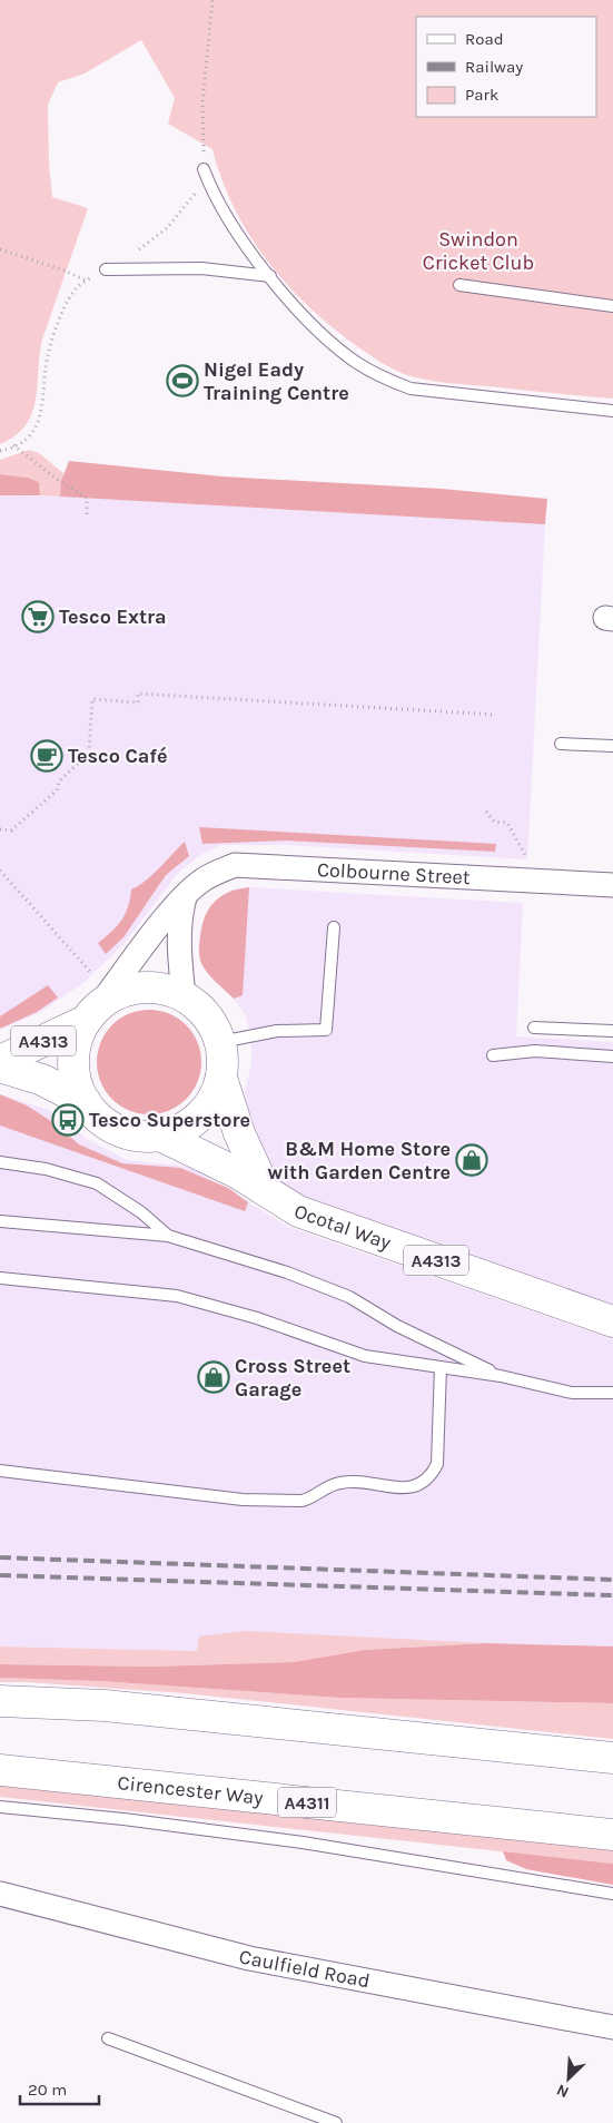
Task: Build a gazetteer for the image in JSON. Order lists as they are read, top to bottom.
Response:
{
  "streets": {
    "main road": [
      "A4313",
      "Ocotal Way",
      "Cirencester Way",
      "A4311"
    ],
    "street": ["Colbourne Street", "Caulfield Road"]
  },
  "crossings": [
    ["Colbourne Street", "A4313"],
    ["Colbourne Street", "Ocotal Way"],
    ["A4313", "Ocotal Way"]
  ],
  "parks": ["Swindon Cricket Club"],
  "places": {
    "sports": ["Nigel Eady Training Centre"],
    "supermarket": ["Tesco Extra"],
    "cafe": ["Tesco Café"],
    "bus stop": ["Tesco Superstore"],
    "shop": ["B&M Home Store with Garden Centre", "Cross Street Garage"]
  },
  "legend": ["Road", "Railway", "Park"],
  "scale_bar": "20 m",
  "north": "bottom left"
}
